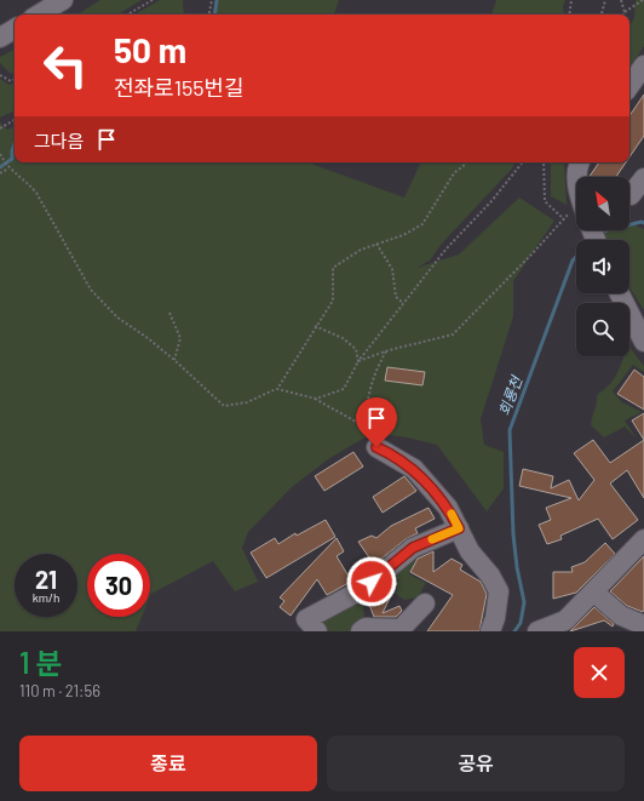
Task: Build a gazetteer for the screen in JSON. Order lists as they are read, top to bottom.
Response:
{
  "water": ["회룡천"],
  "north": "top left",
  "page": {
    "turn": ["50 m", "전좌로155번길"],
    "then": "그다음",
    "speed": "21 km/h",
    "limit": "30",
    "heading": ["1 분", "110 m · 21:56"],
    "buttons": ["종료", "공유"]
  }
}
